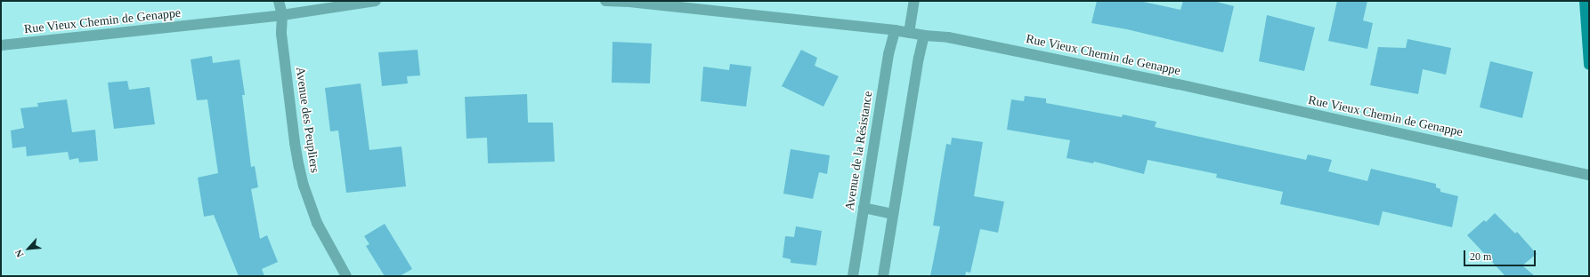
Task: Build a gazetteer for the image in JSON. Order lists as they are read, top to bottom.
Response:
{
  "streets": {
    "street": ["Rue Vieux Chemin de Genappe", "Avenue des Peupliers", "Avenue de la Résistance"]
  },
  "crossings": [
    ["Rue Vieux Chemin de Genappe", "Avenue des Peupliers"],
    ["Rue Vieux Chemin de Genappe", "Avenue de la Résistance"]
  ],
  "scale_bar": "20 m",
  "north": "bottom left"
}
